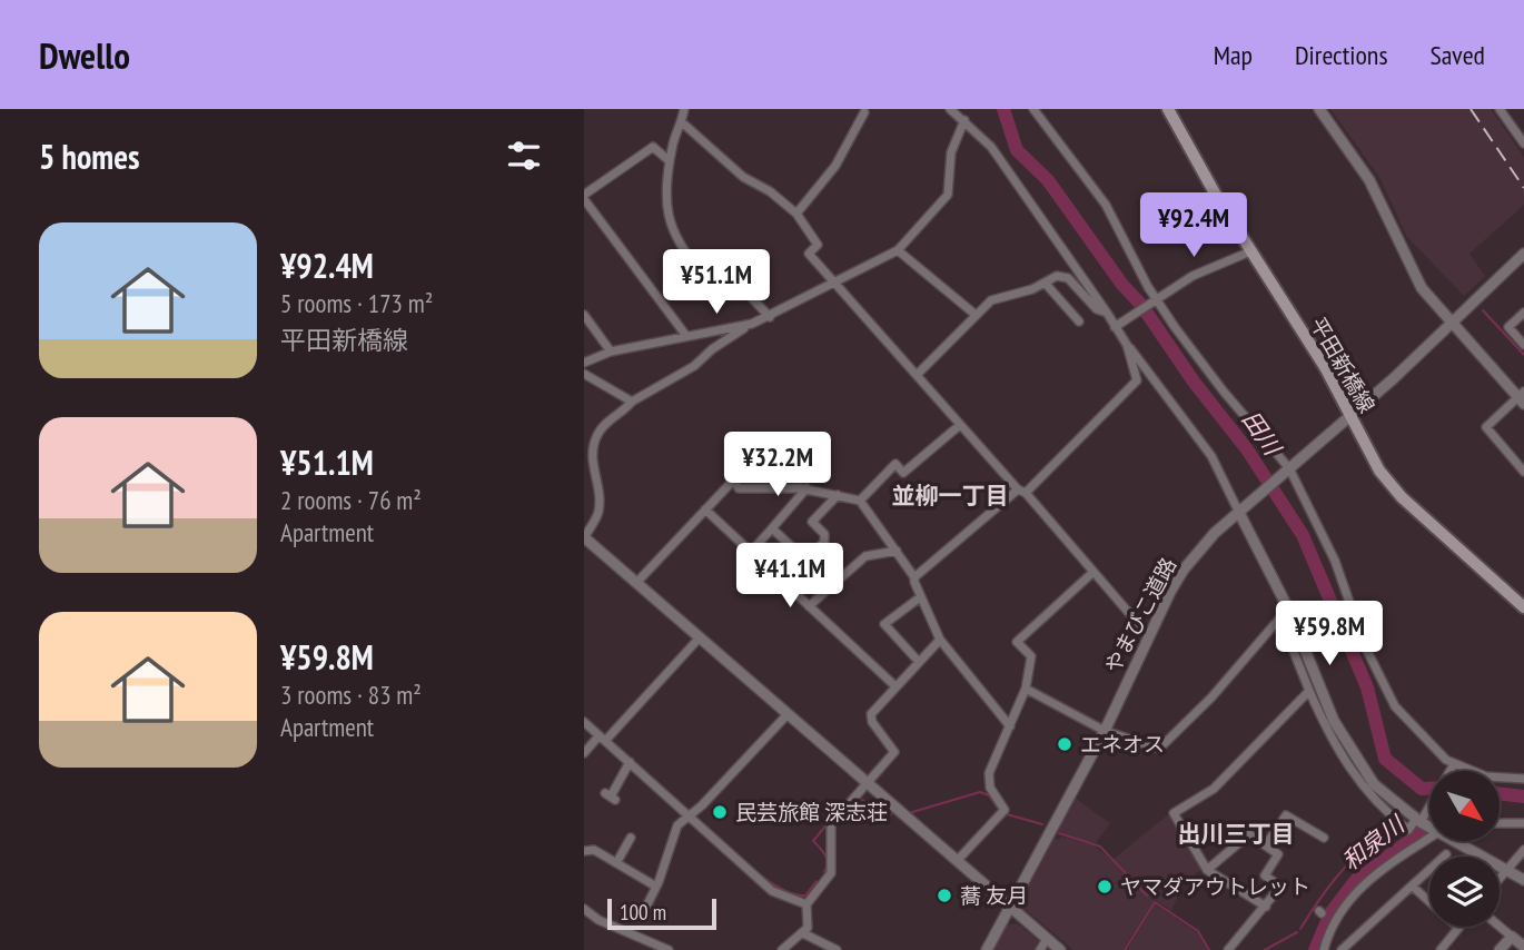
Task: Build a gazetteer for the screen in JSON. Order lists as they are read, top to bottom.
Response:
{
  "streets": {
    "main road": ["平田新橋線"],
    "street": ["やまびこ道路"]
  },
  "crossings": [
    ["平田新橋線", "やまびこ道路"]
  ],
  "districts": ["並柳一丁目", "出川三丁目"],
  "water": ["田川", "和泉川"],
  "places": [
    "エネオス",
    "民芸旅館 深志荘",
    "ヤマダアウトレット",
    "蕎 友月"
  ],
  "scale_bar": "100 m",
  "north": "bottom right",
  "page": {
    "header": "Dwello",
    "nav": ["Map", "Directions", "Saved"],
    "heading": "5 homes",
    "price": [
      "¥92.4M",
      "¥51.1M",
      "¥32.2M",
      "¥41.1M",
      "¥59.8M"
    ],
    "list": [
      {
        "name": "¥92.4M",
        "note": "5 rooms · 173 m² · 平田新橋線"
      },
      {
        "name": "¥51.1M",
        "note": "2 rooms · 76 m² · Apartment"
      },
      {
        "name": "¥59.8M",
        "note": "3 rooms · 83 m² · Apartment"
      }
    ],
    "scale": "100 m"
  }
}
